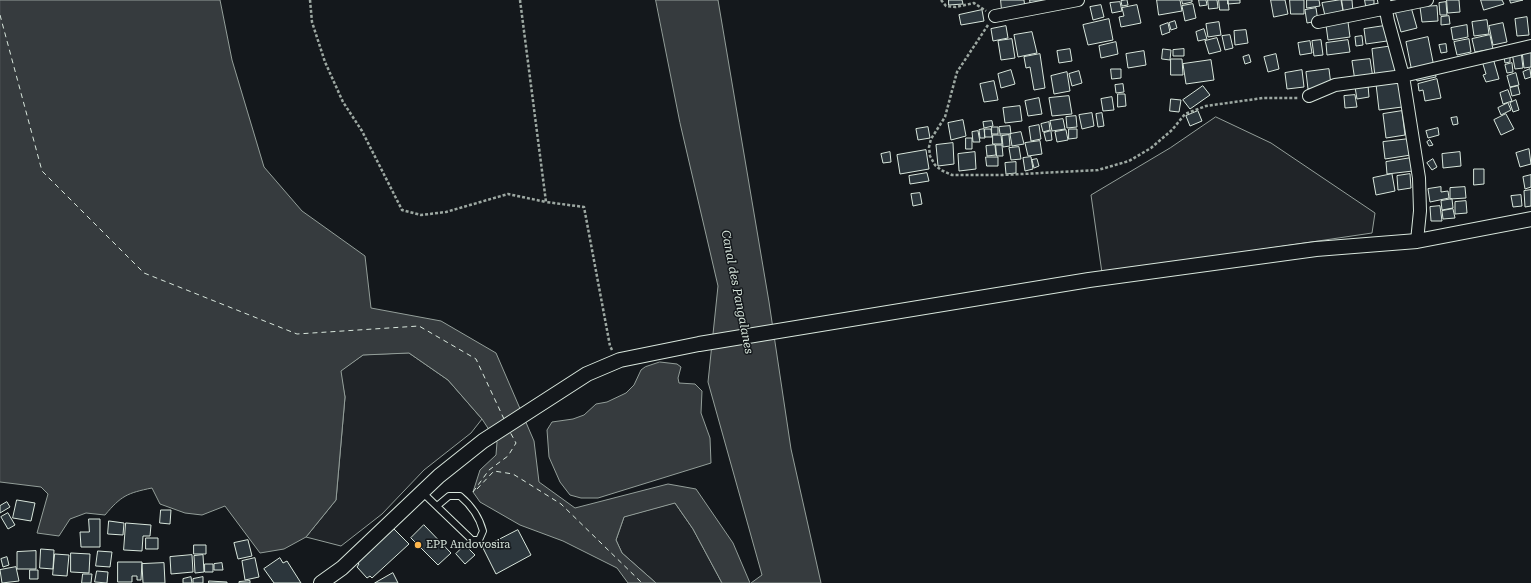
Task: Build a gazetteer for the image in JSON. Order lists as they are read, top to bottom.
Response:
{
  "water": ["Canal des Pangalanes"],
  "places": ["EPP Andovosira"]
}
